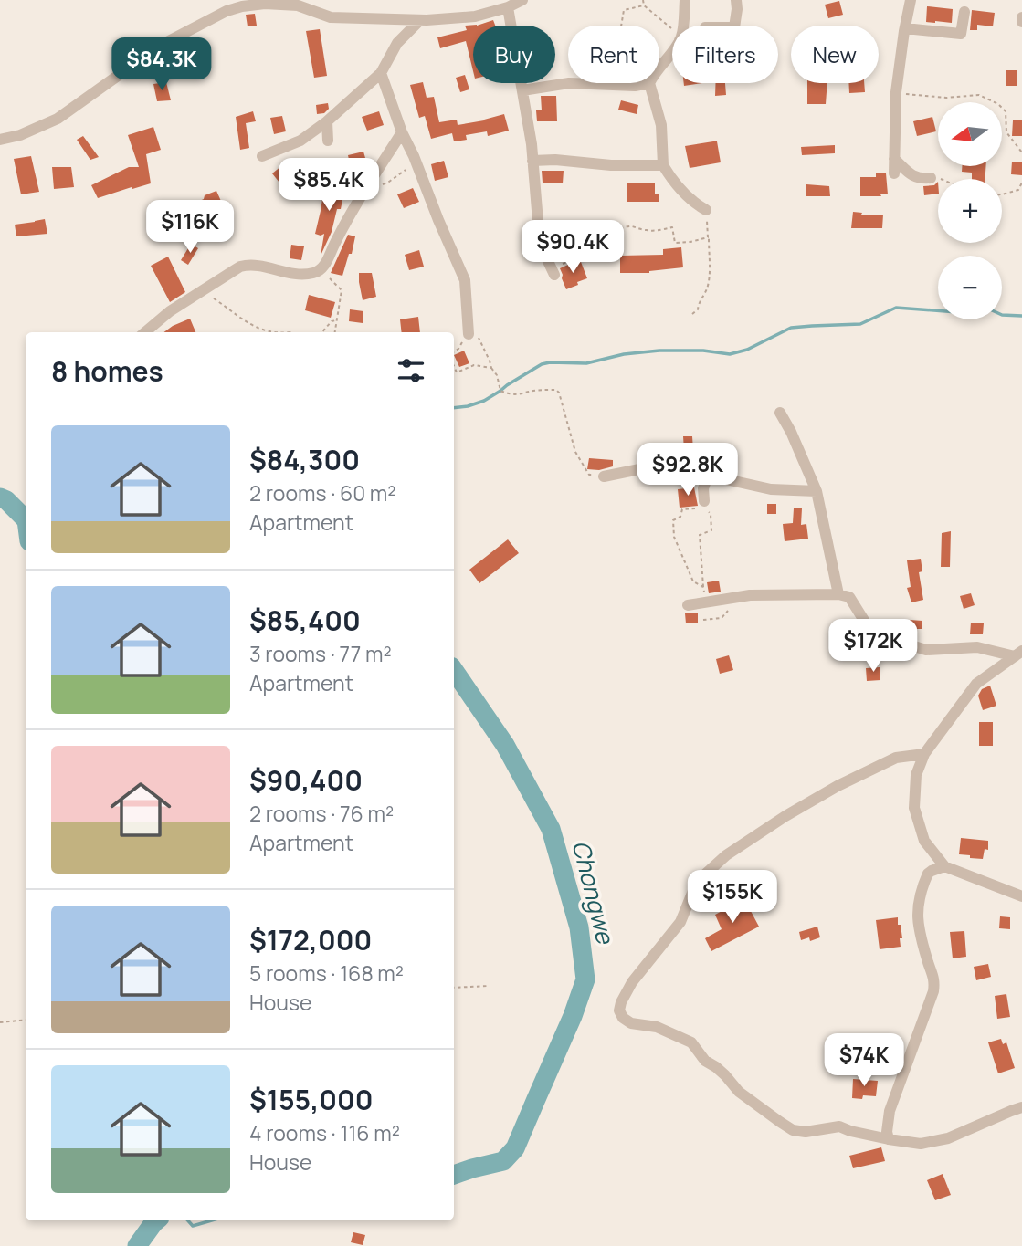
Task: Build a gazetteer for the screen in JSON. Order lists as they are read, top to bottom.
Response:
{
  "water": ["Chongwe"],
  "north": "left",
  "page": {
    "chip": [
      "Buy",
      "Rent",
      "Filters",
      "New"
    ],
    "price": [
      "$84.3K",
      "$85.4K",
      "$116K",
      "$90.4K",
      "$92.8K",
      "$172K",
      "$155K",
      "$74K"
    ],
    "map_buttons": ["+", "−"],
    "heading": "8 homes",
    "list": [
      {
        "name": "$84,300",
        "note": "2 rooms · 60 m² · Apartment"
      },
      {
        "name": "$85,400",
        "note": "3 rooms · 77 m² · Apartment"
      },
      {
        "name": "$90,400",
        "note": "2 rooms · 76 m² · Apartment"
      },
      {
        "name": "$172,000",
        "note": "5 rooms · 168 m² · House"
      },
      {
        "name": "$155,000",
        "note": "4 rooms · 116 m² · House"
      }
    ]
  }
}
